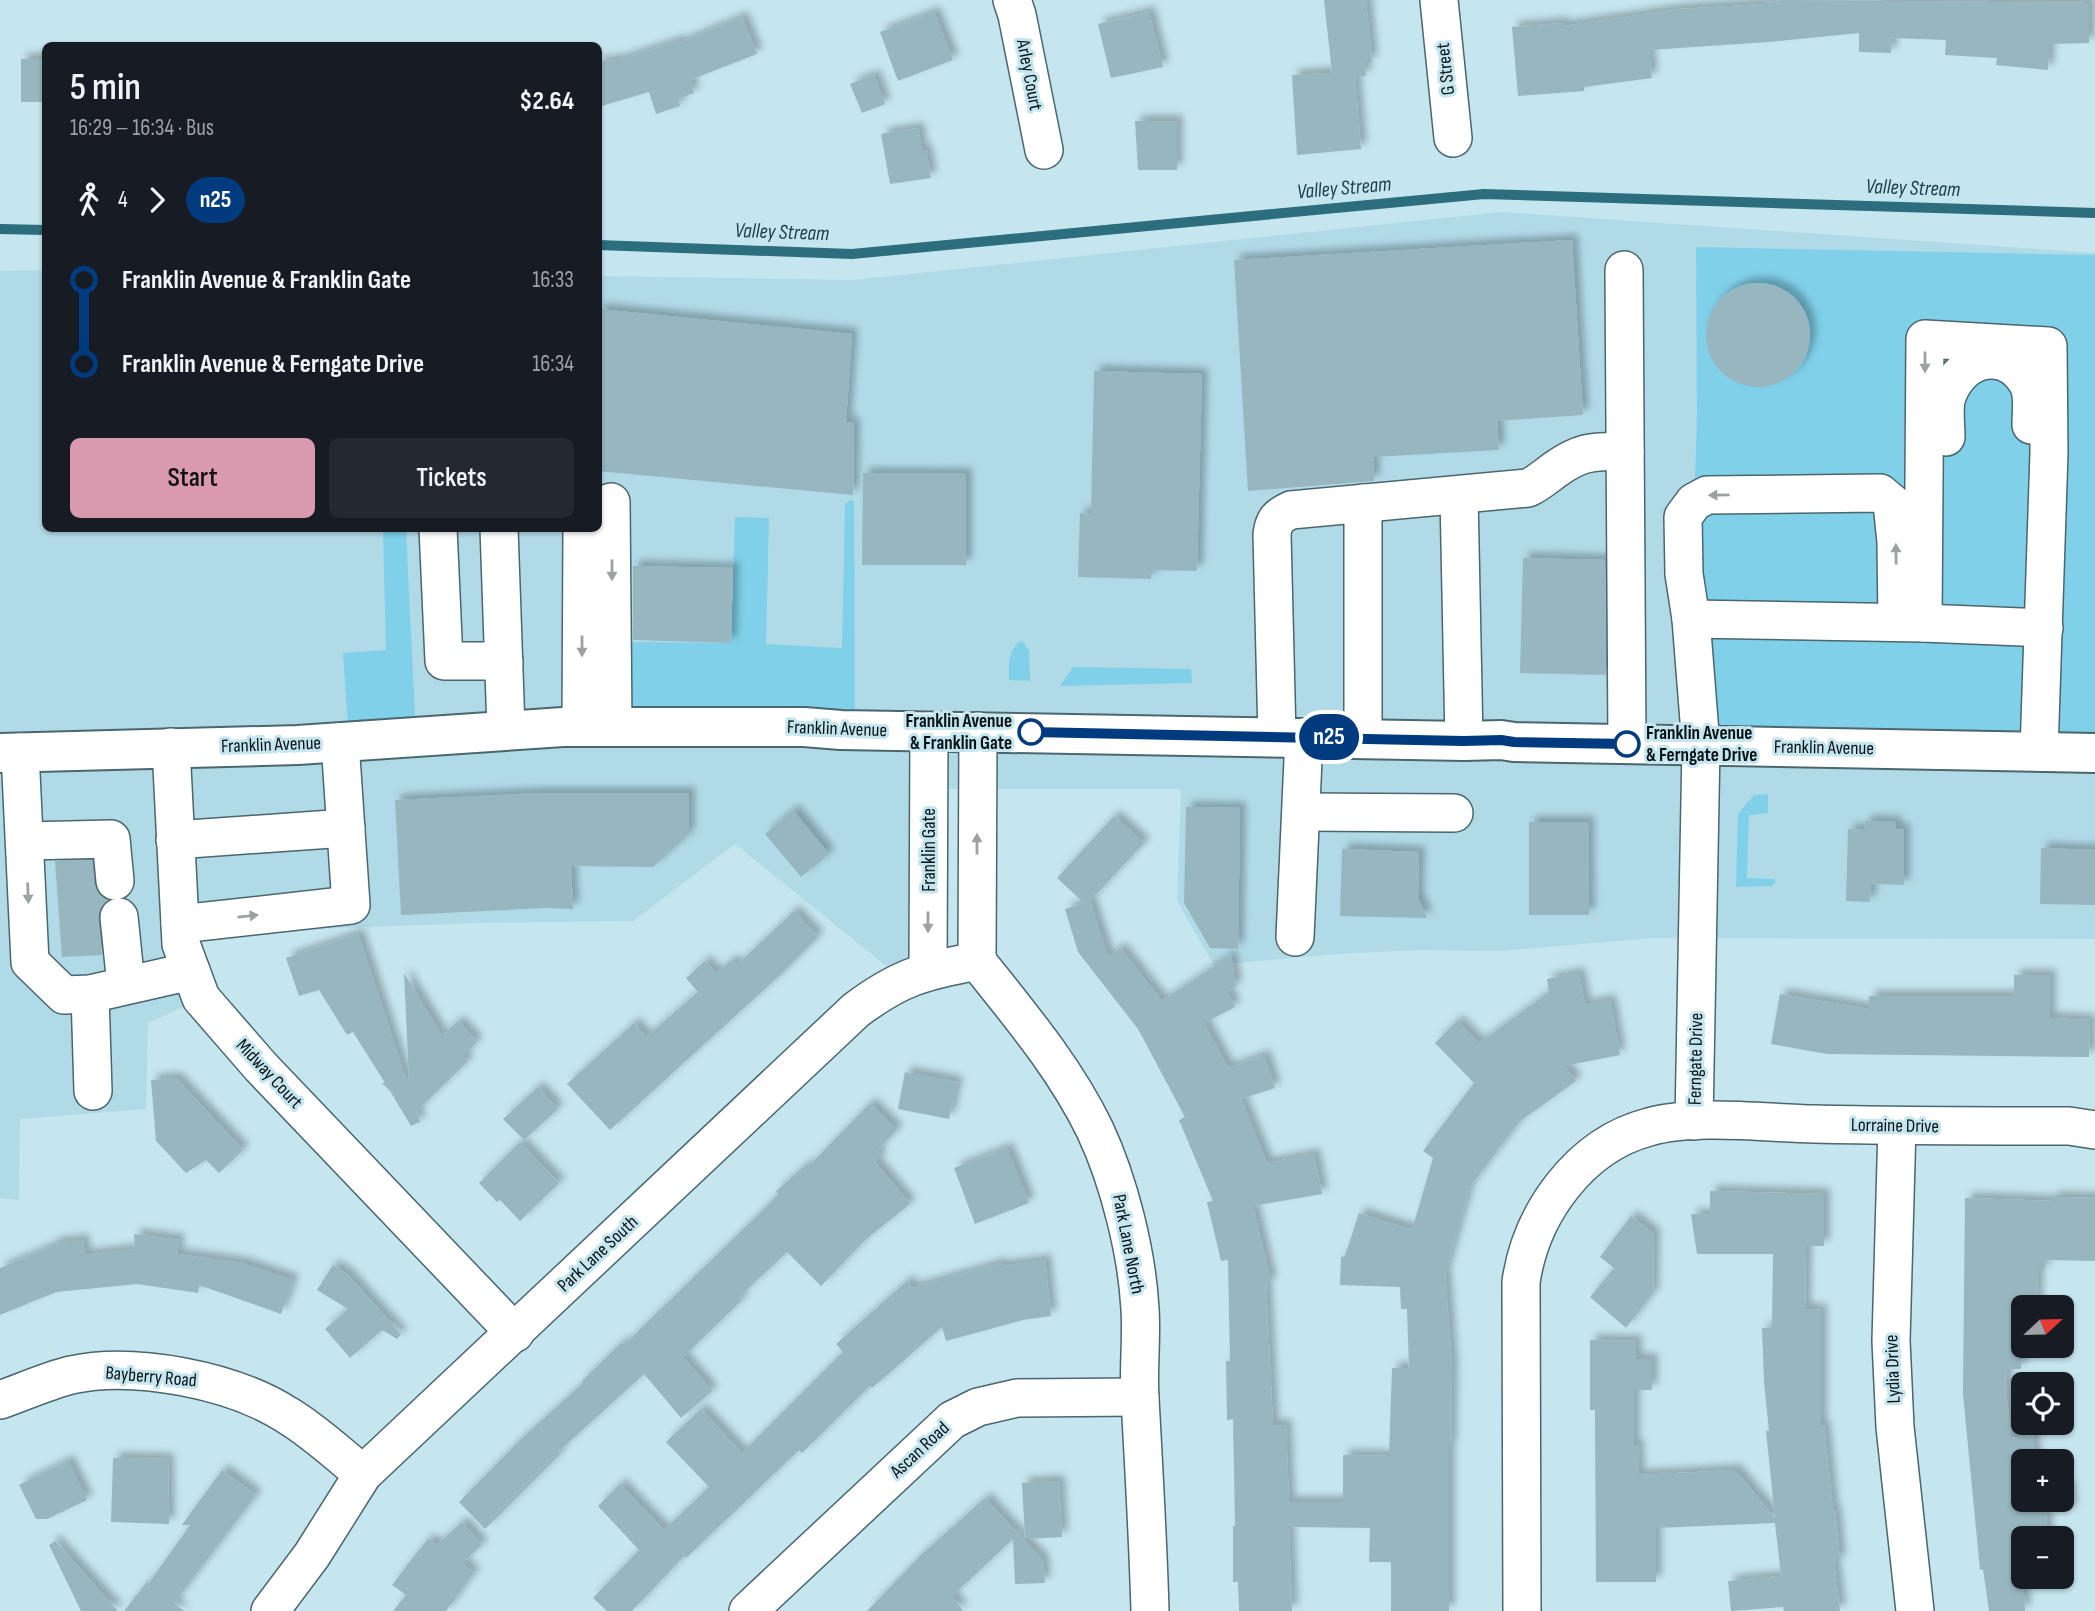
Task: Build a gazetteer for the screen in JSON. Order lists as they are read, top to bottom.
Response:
{
  "streets": {
    "main road": ["Franklin Avenue"],
    "street": [
      "G Street",
      "Arley Court",
      "Franklin Gate",
      "Ferngate Drive",
      "Midway Court",
      "Lorraine Drive",
      "Park Lane North",
      "Park Lane South",
      "Lydia Drive",
      "Bayberry Road",
      "Ascan Road"
    ]
  },
  "crossings": [
    ["Franklin Avenue", "Franklin Gate"],
    ["Franklin Avenue", "Ferngate Drive"],
    ["Franklin Avenue", "Midway Court"],
    ["Franklin Gate", "Park Lane South"],
    ["Ferngate Drive", "Lorraine Drive"],
    ["Midway Court", "Park Lane South"],
    ["Lorraine Drive", "Lydia Drive"],
    ["Park Lane North", "Park Lane South"],
    ["Park Lane North", "Ascan Road"],
    ["Park Lane South", "Bayberry Road"]
  ],
  "water": ["Valley Stream"],
  "places": ["Franklin Avenue & Franklin Gate", "Franklin Avenue & Ferngate Drive"],
  "lines": ["bus line n25"],
  "north": "right",
  "page": {
    "on_map": "n25",
    "heading": ["5 min", "16:29 – 16:34 · Bus", "$2.64"],
    "legs": ["4", "n25"],
    "list": [
      {
        "name": "Franklin Avenue & Franklin Gate",
        "value": "16:33"
      },
      {
        "name": "Franklin Avenue & Ferngate Drive",
        "value": "16:34"
      }
    ],
    "buttons": ["Start", "Tickets"],
    "map_buttons": ["+", "−"]
  }
}
